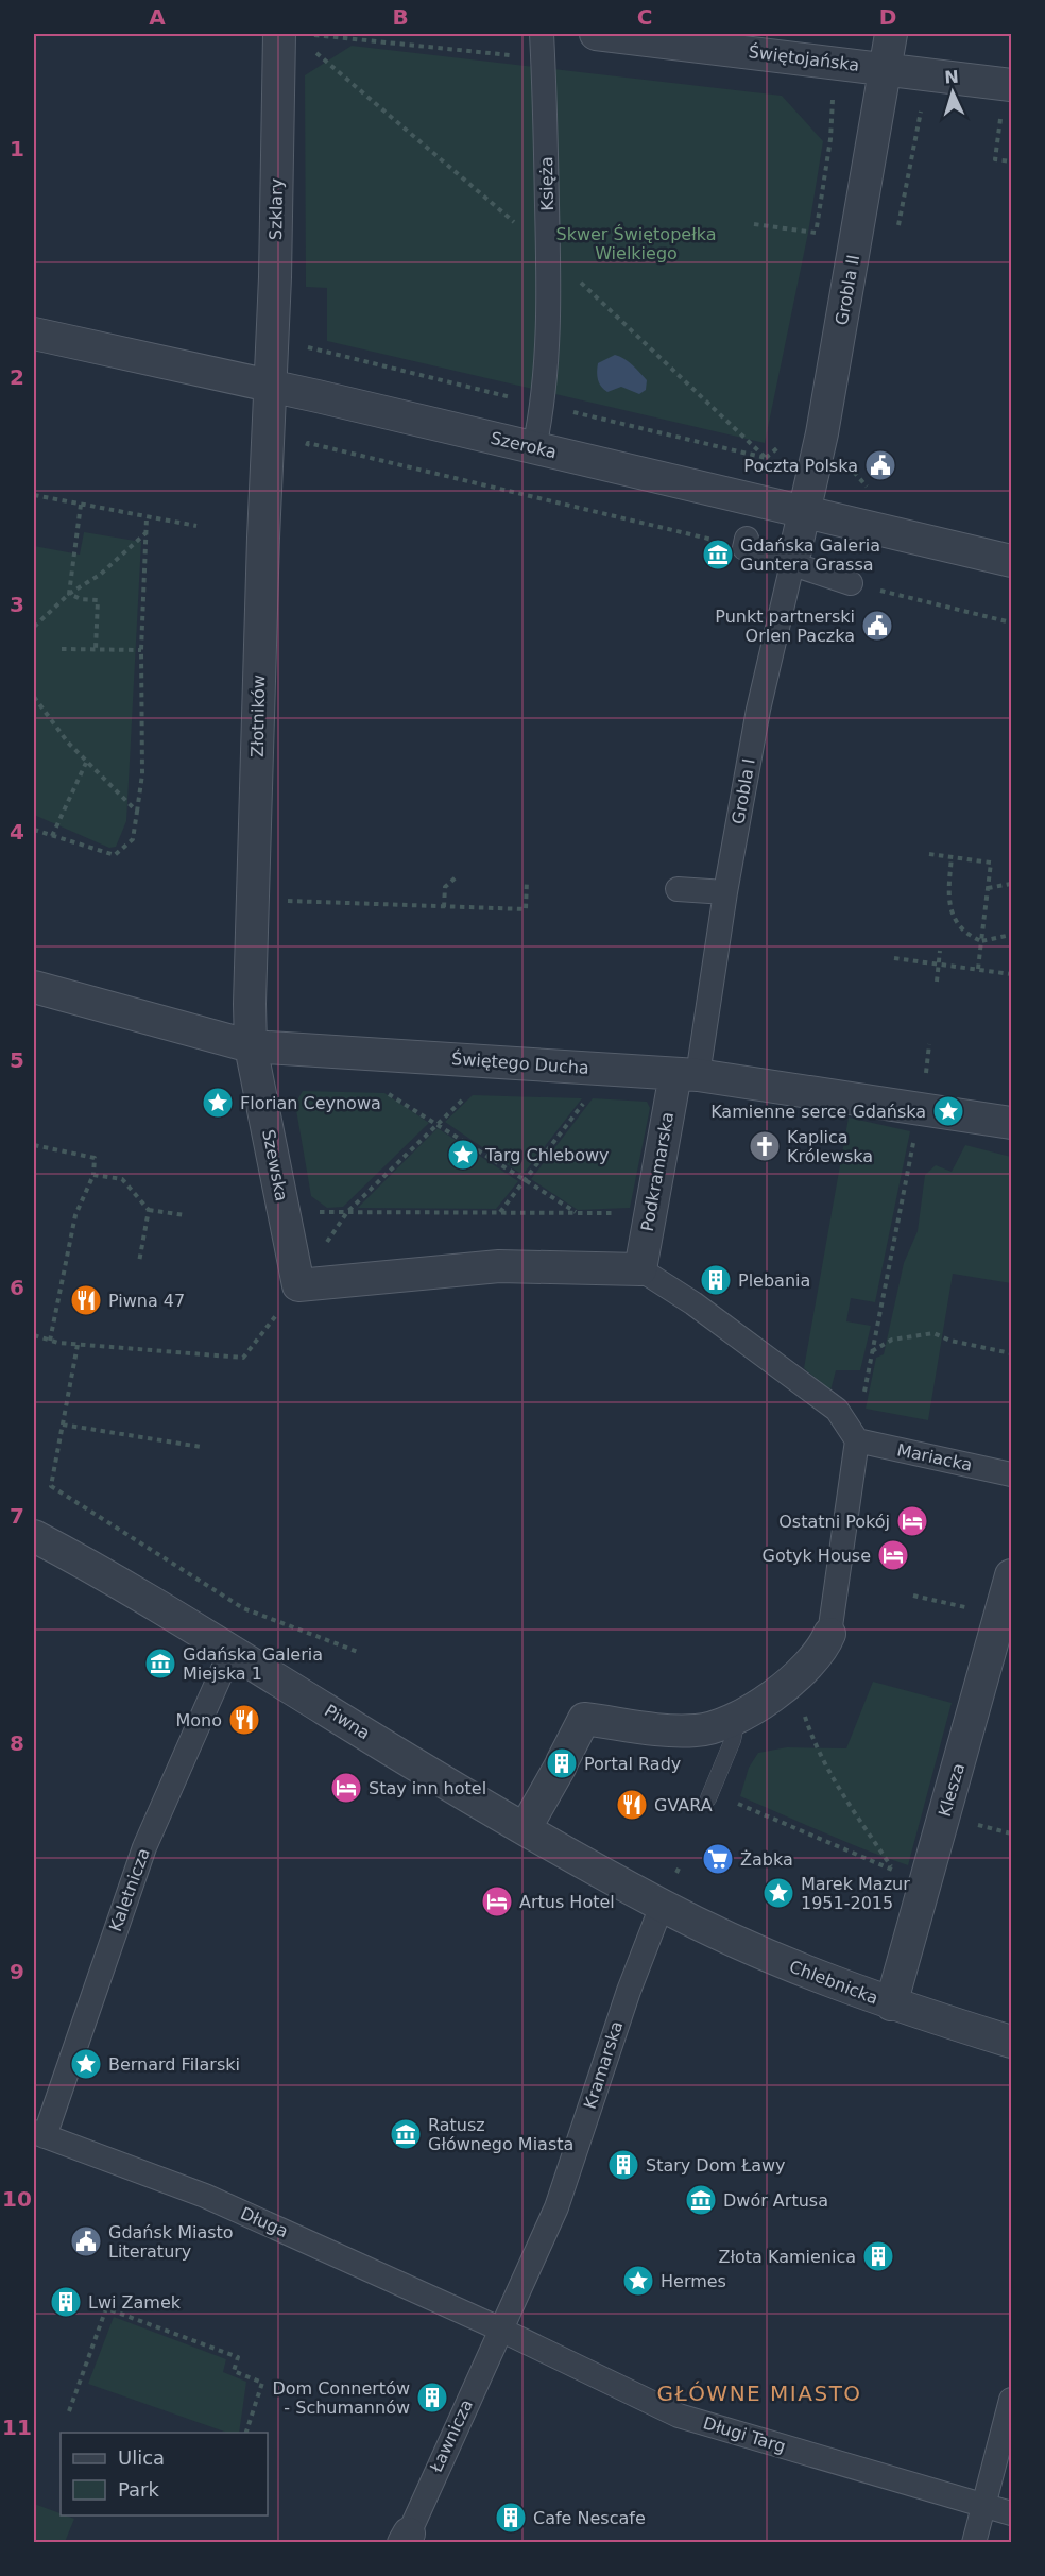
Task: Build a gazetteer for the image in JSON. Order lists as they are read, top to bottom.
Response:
{
  "streets": {
    "street": [
      "Świętojańska",
      "Księża",
      "Szklary",
      "Grobla II",
      "Szeroka",
      "Złotników",
      "Grobla I",
      "Świętego Ducha",
      "Szewska",
      "Podkramarska",
      "Mariacka",
      "Piwna",
      "Klesza",
      "Kaletnicza",
      "Chlebnicka",
      "Kramarska",
      "Długa",
      "Długi Targ",
      "Ławnicza"
    ]
  },
  "crossings": [
    ["Świętojańska", "Grobla II"],
    ["Księża", "Szeroka"],
    ["Szklary", "Szeroka"],
    ["Szklary", "Złotników"],
    ["Grobla II", "Szeroka"],
    ["Grobla II", "Grobla I"],
    ["Szeroka", "Złotników"],
    ["Szeroka", "Grobla I"],
    ["Złotników", "Świętego Ducha"],
    ["Złotników", "Szewska"],
    ["Grobla I", "Świętego Ducha"],
    ["Grobla I", "Podkramarska"],
    ["Świętego Ducha", "Szewska"],
    ["Świętego Ducha", "Podkramarska"],
    ["Piwna", "Kaletnicza"],
    ["Piwna", "Chlebnicka"],
    ["Piwna", "Kramarska"],
    ["Klesza", "Chlebnicka"],
    ["Kaletnicza", "Długa"],
    ["Chlebnicka", "Kramarska"],
    ["Kramarska", "Długa"],
    ["Kramarska", "Długi Targ"],
    ["Kramarska", "Ławnicza"],
    ["Długa", "Długi Targ"],
    ["Długa", "Ławnicza"],
    ["Długi Targ", "Ławnicza"]
  ],
  "districts": ["GŁÓWNE MIASTO"],
  "parks": ["Skwer Świętopełka Wielkiego"],
  "places": {
    "public building": ["Poczta Polska", "Punkt partnerski Orlen Paczka", "Gdańsk Miasto Literatury"],
    "museum": [
      "Gdańska Galeria Guntera Grassa",
      "Gdańska Galeria Miejska 1",
      "Ratusz Głównego Miasta",
      "Dwór Artusa"
    ],
    "place": [
      "Florian Ceynowa",
      "Kamienne serce Gdańska",
      "Targ Chlebowy",
      "Marek Mazur 1951-2015",
      "Bernard Filarski",
      "Hermes"
    ],
    "church": ["Kaplica Królewska"],
    "building": [
      "Plebania",
      "Portal Rady",
      "Stary Dom Ławy",
      "Złota Kamienica",
      "Lwi Zamek",
      "Dom Connertów - Schumannów",
      "Cafe Nescafe"
    ],
    "restaurant": ["Piwna 47", "Mono", "GVARA"],
    "hotel": [
      "Ostatni Pokój",
      "Gotyk House",
      "Stay inn hotel",
      "Artus Hotel"
    ],
    "supermarket": ["Żabka"]
  },
  "legend": ["Ulica", "Park"],
  "north": "top",
  "grid": {
    "columns": [
      "A",
      "B",
      "C",
      "D"
    ],
    "rows": [
      "1",
      "2",
      "3",
      "4",
      "5",
      "6",
      "7",
      "8",
      "9",
      "10",
      "11"
    ]
  }
}
